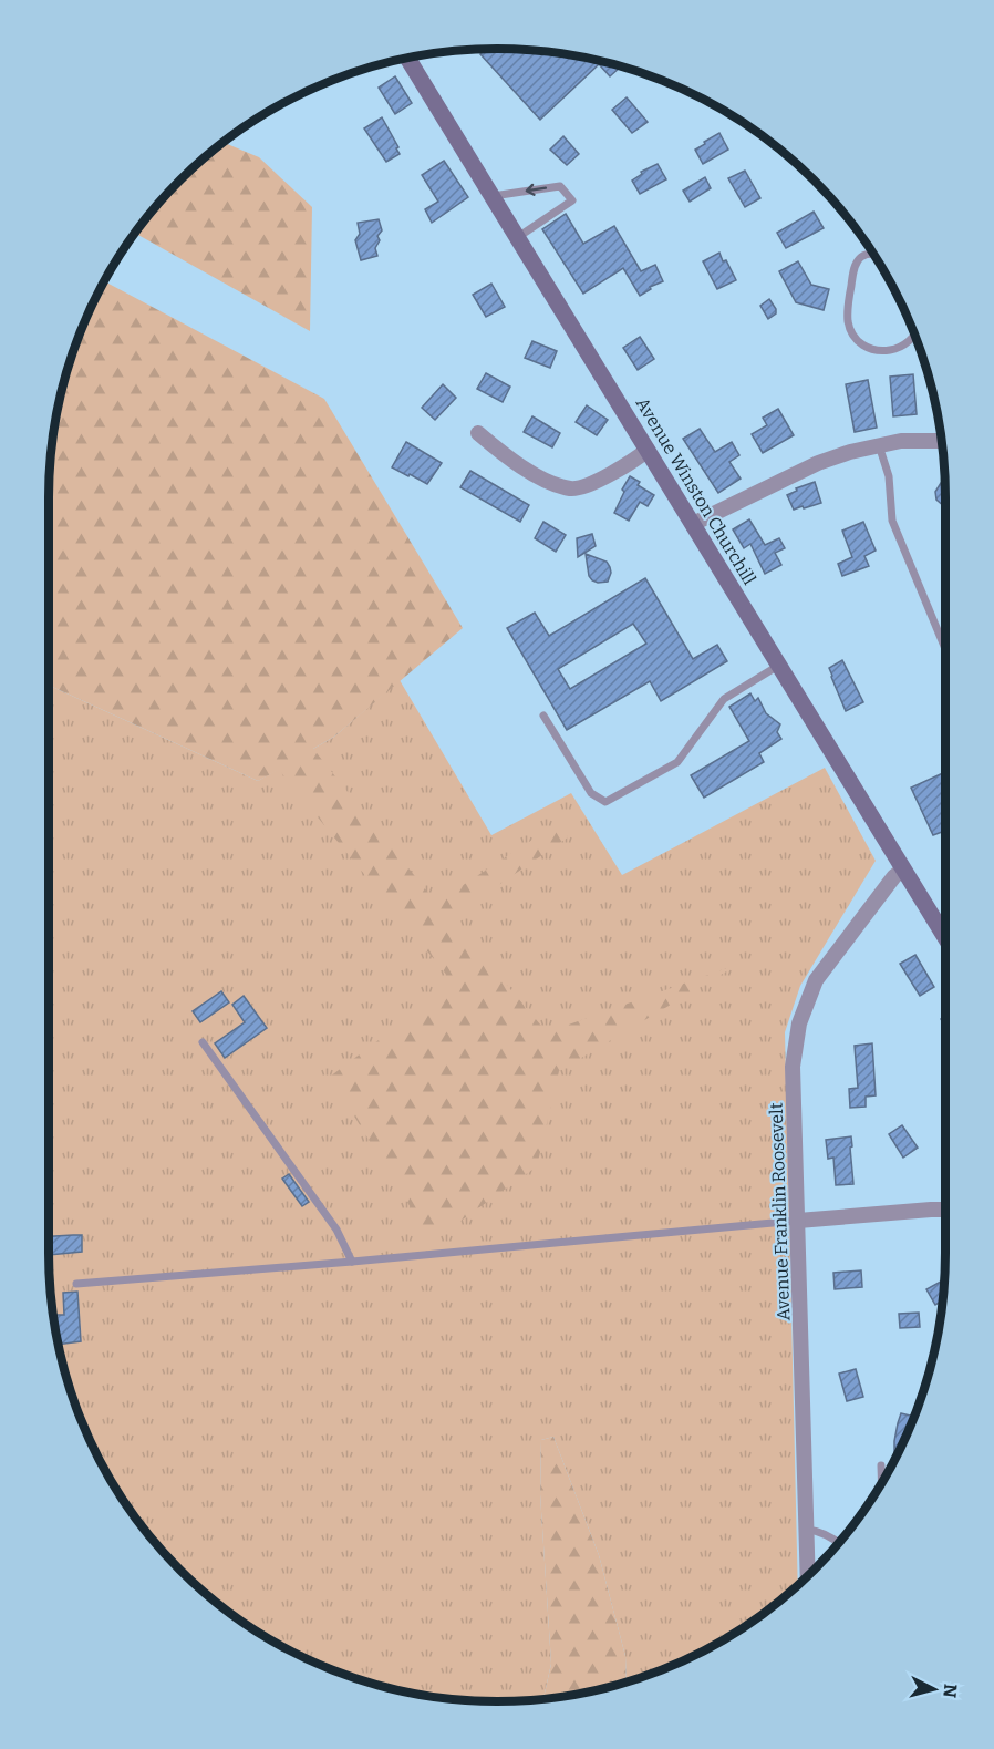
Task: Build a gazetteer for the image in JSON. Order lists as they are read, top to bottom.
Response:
{
  "streets": {
    "main road": ["Avenue Winston Churchill"],
    "street": ["Avenue Franklin Roosevelt"]
  },
  "crossings": [
    ["Avenue Winston Churchill", "Avenue Franklin Roosevelt"]
  ],
  "north": "right"
}
